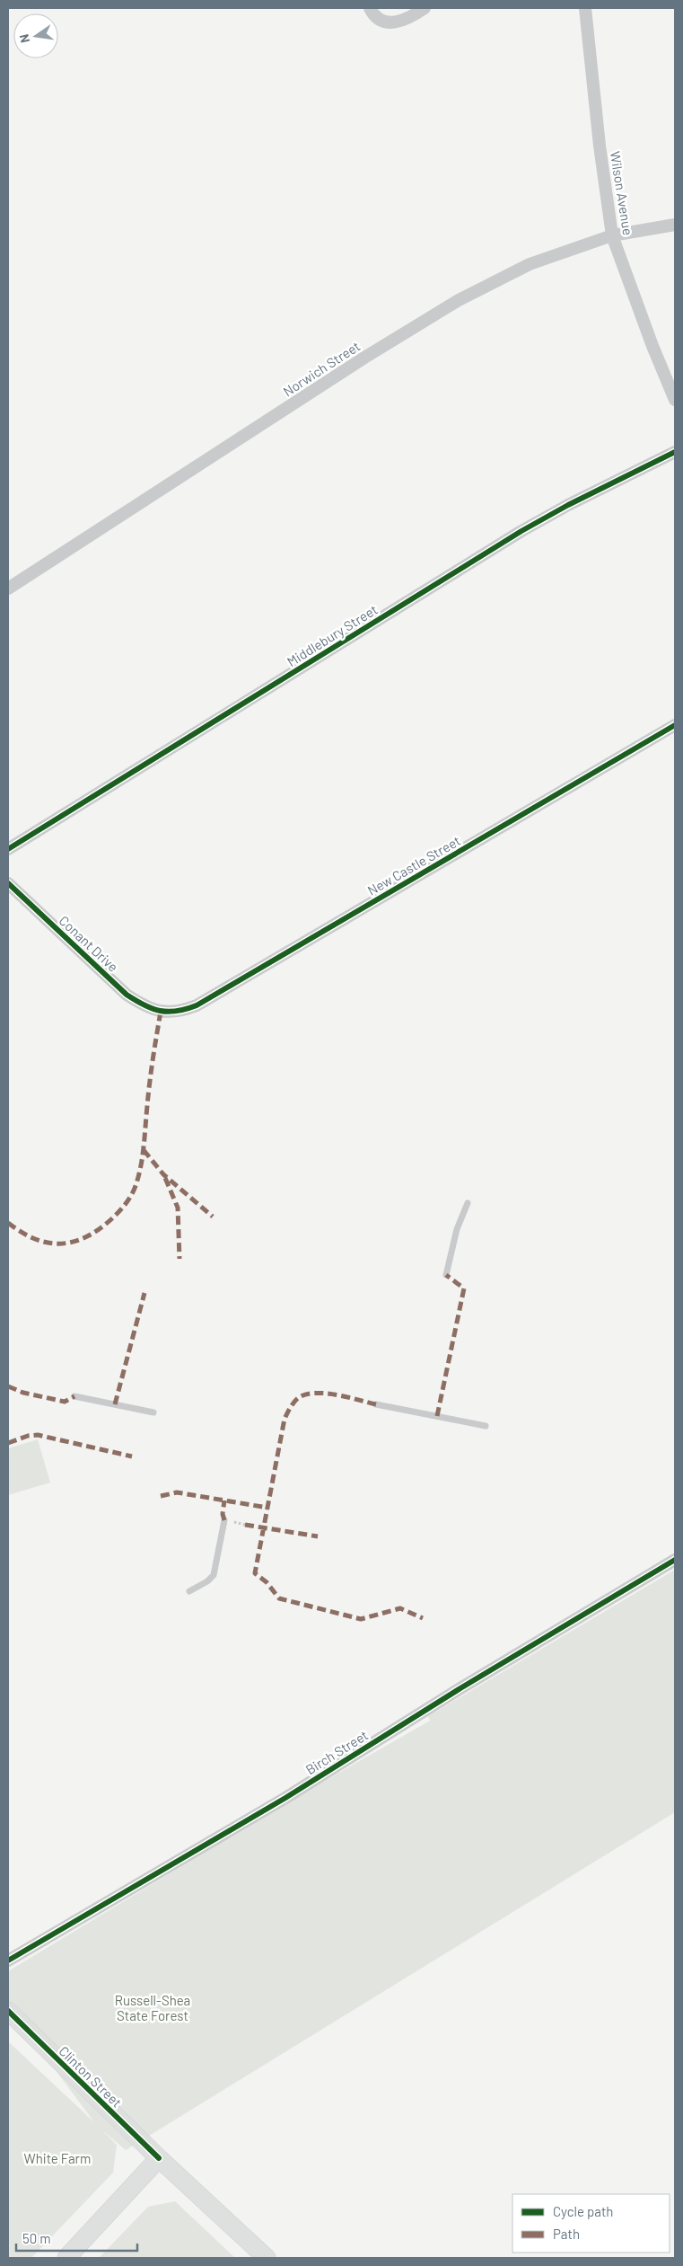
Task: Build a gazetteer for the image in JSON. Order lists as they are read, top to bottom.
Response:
{
  "streets": {
    "main road": ["Clinton Street"],
    "street": [
      "Wilson Avenue",
      "Norwich Street",
      "Middlebury Street",
      "New Castle Street",
      "Conant Drive",
      "Birch Street"
    ]
  },
  "crossings": [
    ["Wilson Avenue", "Norwich Street"],
    ["New Castle Street", "Conant Drive"]
  ],
  "parks": ["Russell-Shea State Forest", "White Farm"],
  "legend": ["Cycle path", "Path"],
  "scale_bar": "50 m",
  "north": "left"
}
